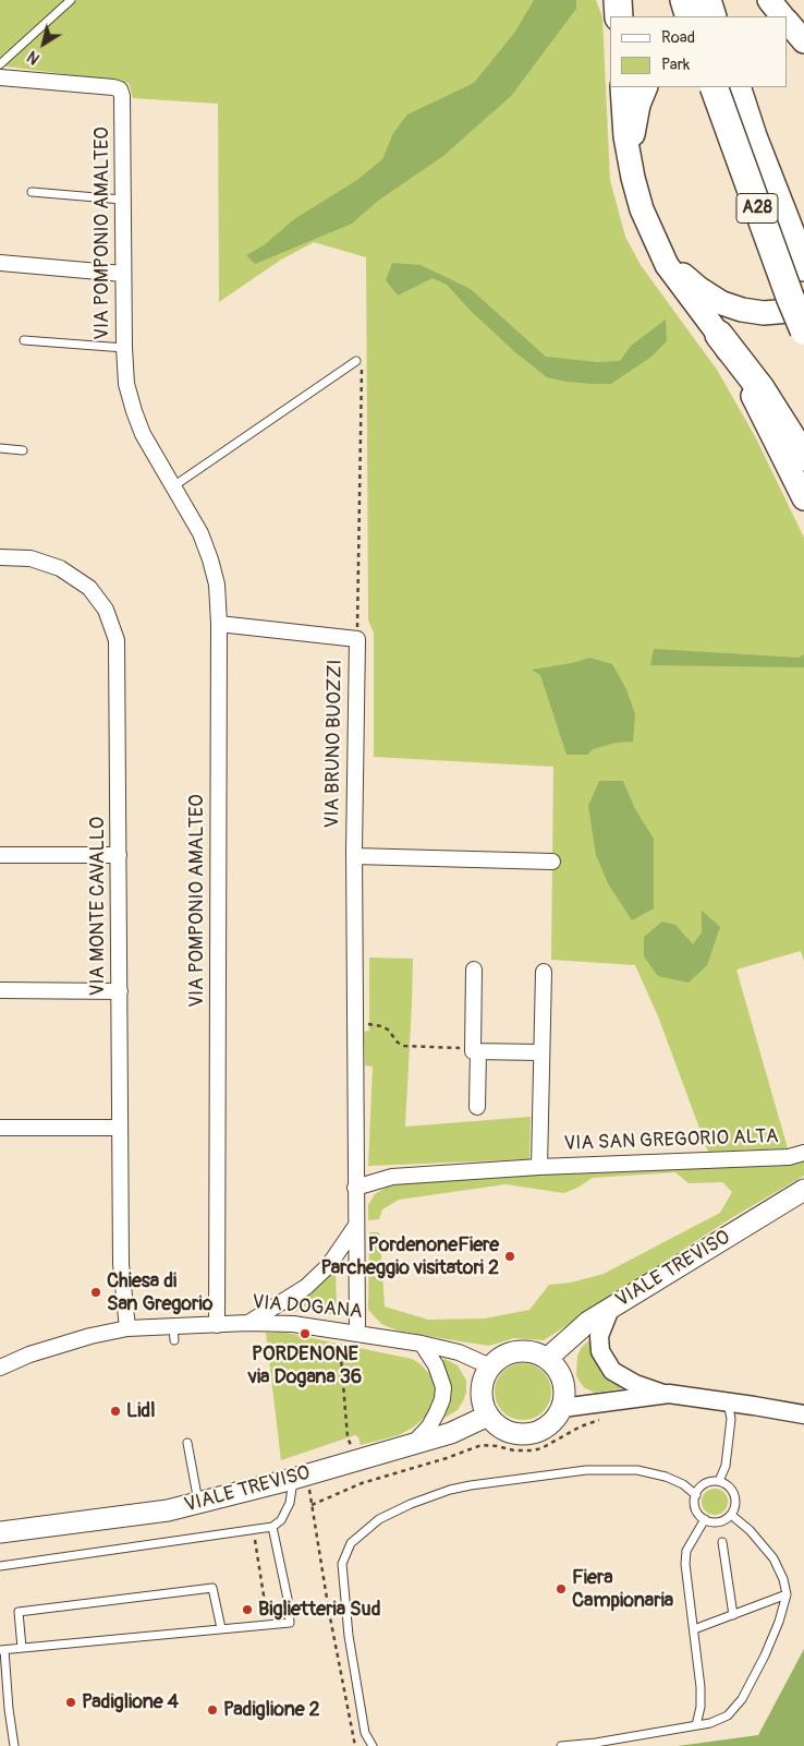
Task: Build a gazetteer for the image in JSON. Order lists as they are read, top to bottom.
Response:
{
  "streets": {
    "highway": ["A28"],
    "main road": ["VIALE TREVISO"],
    "street": [
      "VIA POMPONIO AMALTEO",
      "VIA BRUNO BUOZZI",
      "VIA MONTE CAVALLO",
      "VIA SAN GREGORIO ALTA",
      "VIA DOGANA"
    ]
  },
  "crossings": [
    ["VIA POMPONIO AMALTEO", "VIA BRUNO BUOZZI"],
    ["VIA POMPONIO AMALTEO", "VIA DOGANA"],
    ["VIA BRUNO BUOZZI", "VIA SAN GREGORIO ALTA"],
    ["VIA BRUNO BUOZZI", "VIA DOGANA"],
    ["VIA MONTE CAVALLO", "VIA DOGANA"],
    ["VIALE TREVISO", "VIA DOGANA"]
  ],
  "places": [
    "PordenoneFiere Parcheggio visitatori 2",
    "Chiesa di San Gregorio",
    "PORDENONE via Dogana 36",
    "Lidl",
    "Fiera Campionaria",
    "Biglietteria Sud",
    "Padiglione 4",
    "Padiglione 2"
  ],
  "legend": ["Road", "Park"],
  "north": "bottom left"
}
